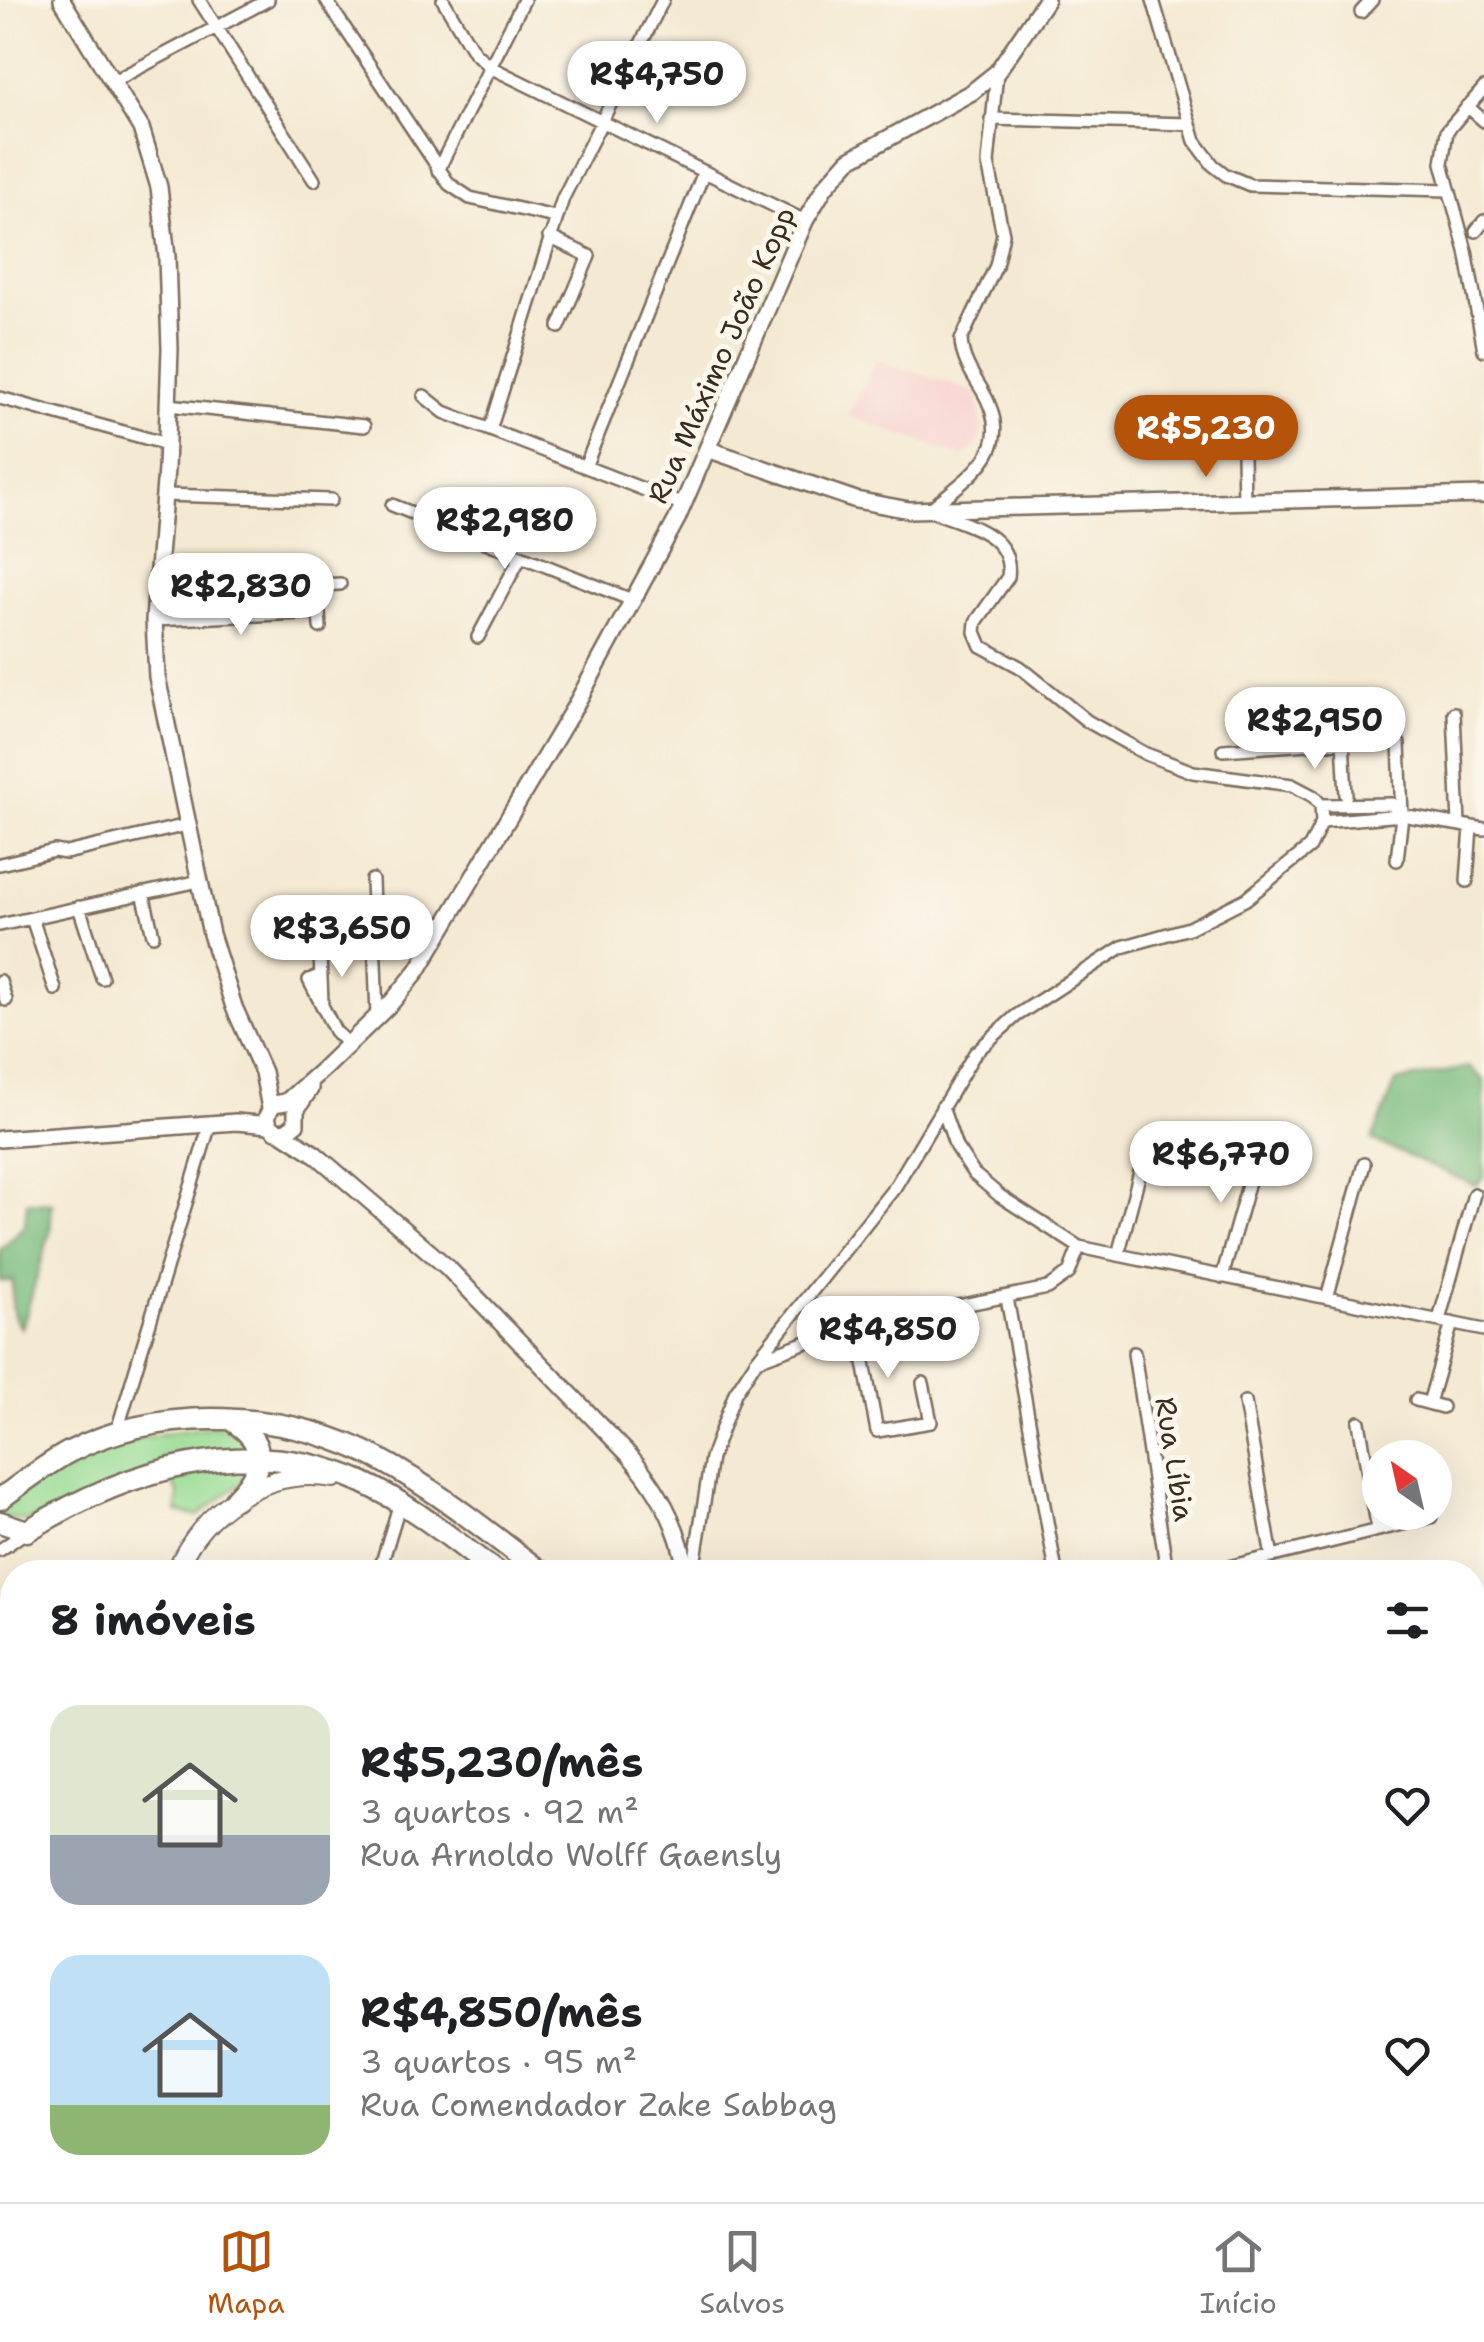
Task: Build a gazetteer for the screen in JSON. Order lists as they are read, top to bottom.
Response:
{
  "streets": {
    "main road": ["Rua Máximo João Kopp"],
    "street": ["Rua Líbia"]
  },
  "north": "top left",
  "page": {
    "price": [
      "R$4,750",
      "R$5,230",
      "R$2,980",
      "R$2,830",
      "R$2,950",
      "R$3,650",
      "R$6,770",
      "R$4,850"
    ],
    "heading": "8 imóveis",
    "list": [
      {
        "name": "R$5,230/mês",
        "note": "3 quartos · 92 m² · Rua Arnoldo Wolff Gaensly"
      },
      {
        "name": "R$4,850/mês",
        "note": "3 quartos · 95 m² · Rua Comendador Zake Sabbag"
      }
    ],
    "tabs": ["Mapa", "Salvos", "Início"]
  }
}
